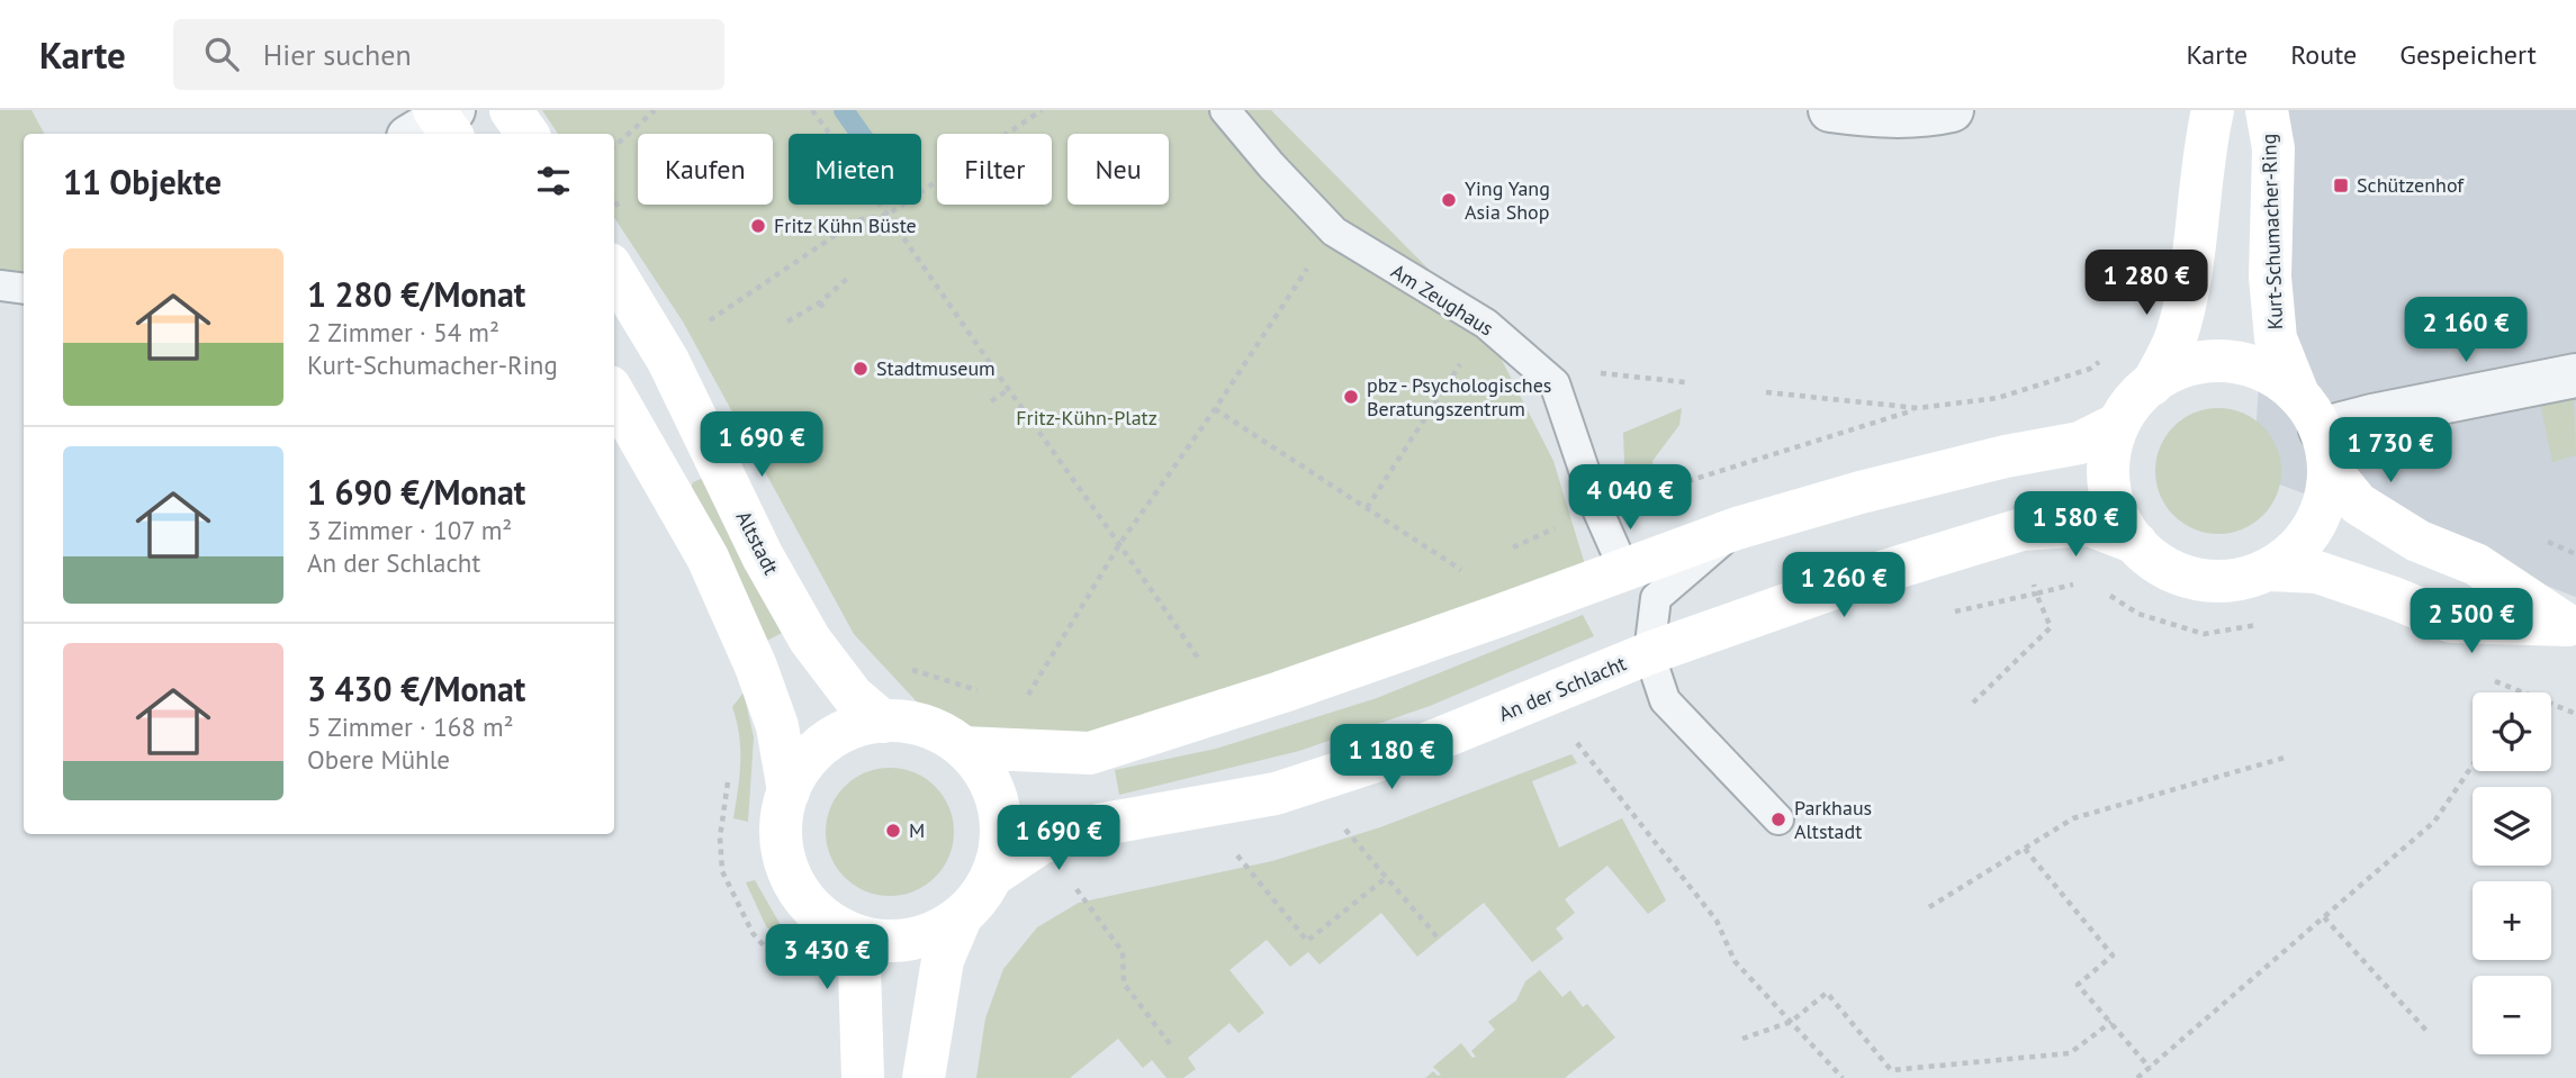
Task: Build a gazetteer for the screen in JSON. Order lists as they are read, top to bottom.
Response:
{
  "streets": {
    "street": ["Kurt-Schumacher-Ring", "Altstadt", "An der Schlacht"],
    "lane": ["Am Zeughaus"]
  },
  "crossings": [
    ["Kurt-Schumacher-Ring", "An der Schlacht"],
    ["Altstadt", "An der Schlacht"]
  ],
  "parks": ["Fritz-Kühn-Platz"],
  "places": {
    "transit": ["Schützenhof"],
    "other": [
      "Ying Yang Asia Shop",
      "Fritz Kühn Büste",
      "Stadtmuseum",
      "pbz - Psychologisches Beratungszentrum",
      "Parkhaus Altstadt",
      "M"
    ]
  },
  "page": {
    "header": "Karte",
    "search": "Hier suchen",
    "nav": ["Karte", "Route", "Gespeichert"],
    "chip": [
      "Kaufen",
      "Mieten",
      "Filter",
      "Neu"
    ],
    "heading": "11 Objekte",
    "list": [
      {
        "name": "1 280 €/Monat",
        "note": "2 Zimmer · 54 m² · Kurt-Schumacher-Ring"
      },
      {
        "name": "1 690 €/Monat",
        "note": "3 Zimmer · 107 m² · An der Schlacht"
      },
      {
        "name": "3 430 €/Monat",
        "note": "5 Zimmer · 168 m² · Obere Mühle"
      }
    ],
    "price": [
      "1 280 €",
      "2 160 €",
      "1 690 €",
      "1 730 €",
      "4 040 €",
      "1 580 €",
      "1 260 €",
      "2 500 €",
      "1 180 €",
      "1 690 €",
      "3 430 €"
    ],
    "map_buttons": ["+", "−"]
  }
}
